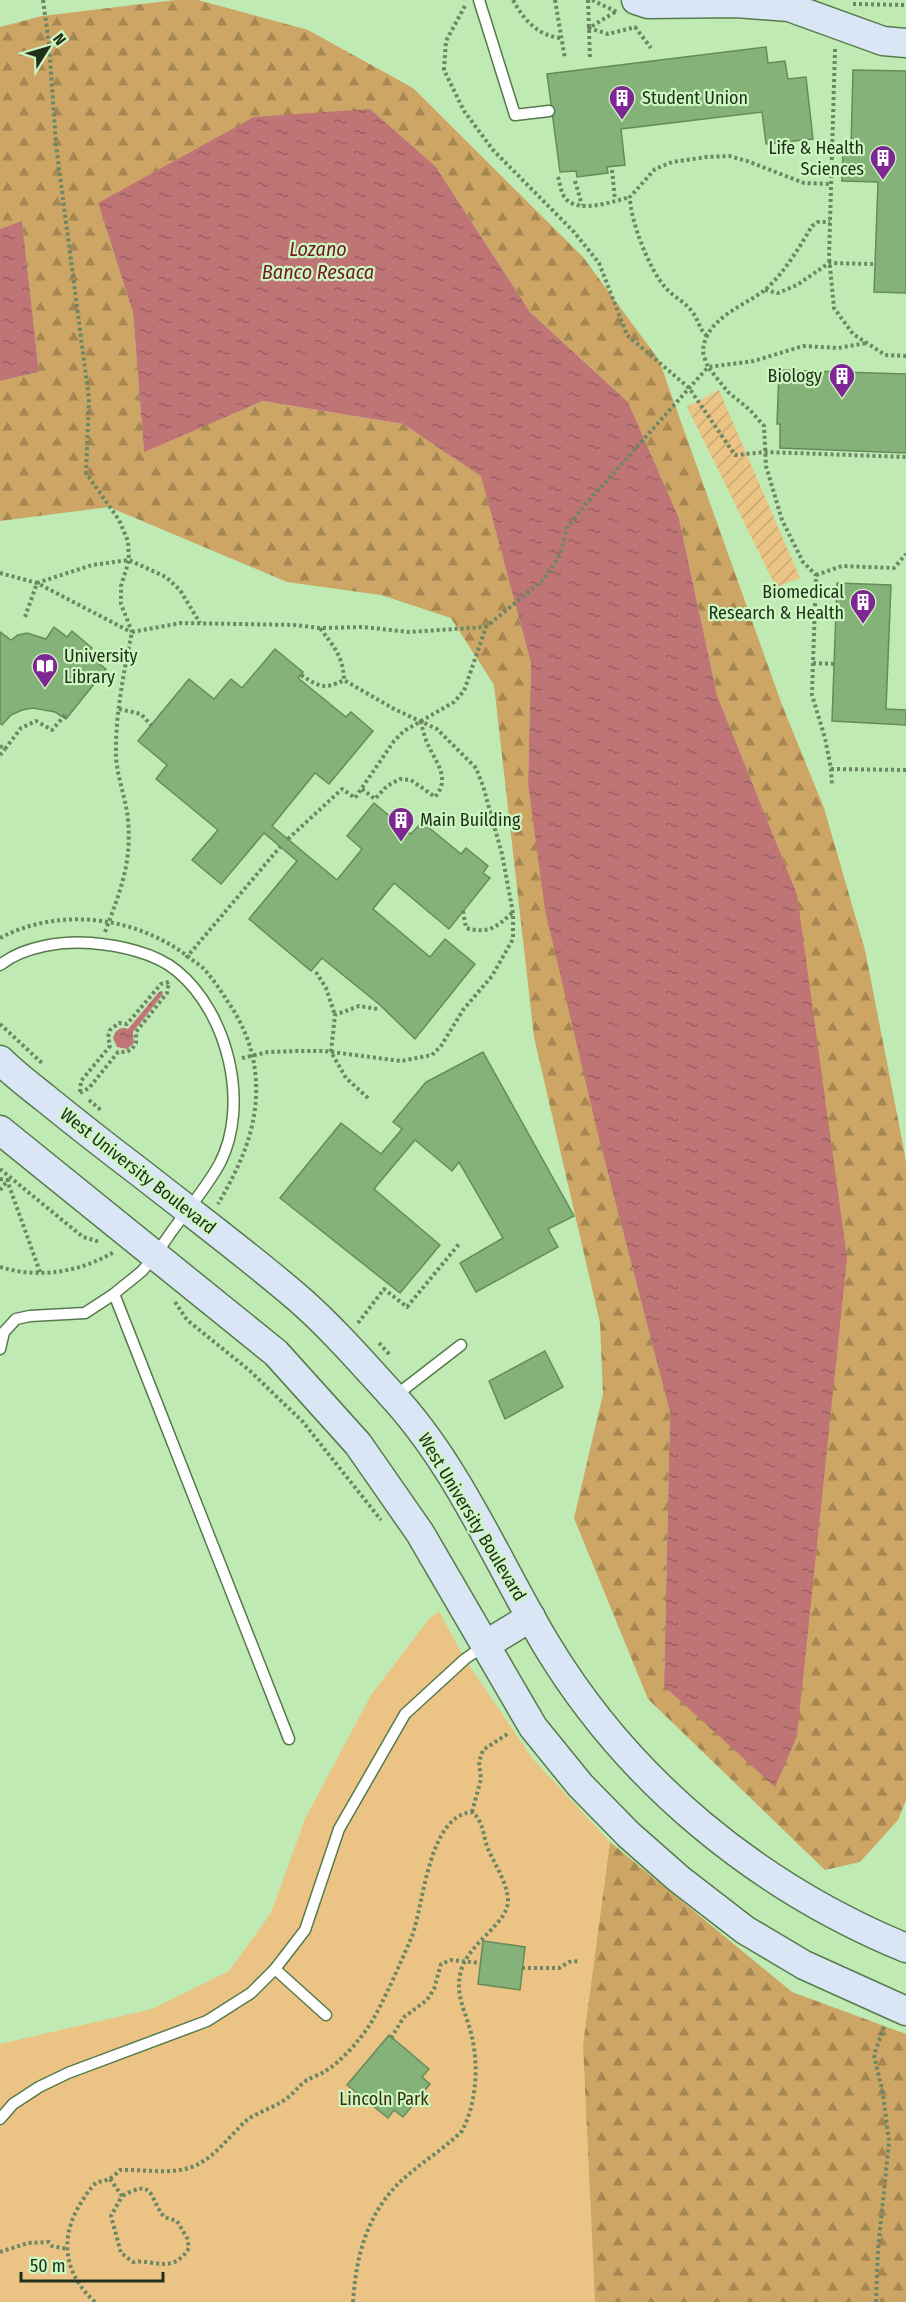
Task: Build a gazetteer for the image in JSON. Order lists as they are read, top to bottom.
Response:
{
  "streets": {
    "main road": ["West University Boulevard"]
  },
  "water": ["Lozano Banco Resaca"],
  "parks": ["Lincoln Park"],
  "places": {
    "building": [
      "Student Union",
      "Life & Health Sciences",
      "Biology",
      "Biomedical Research & Health",
      "Main Building"
    ],
    "library": ["University Library"]
  },
  "scale_bar": "50 m",
  "north": "top right"
}
